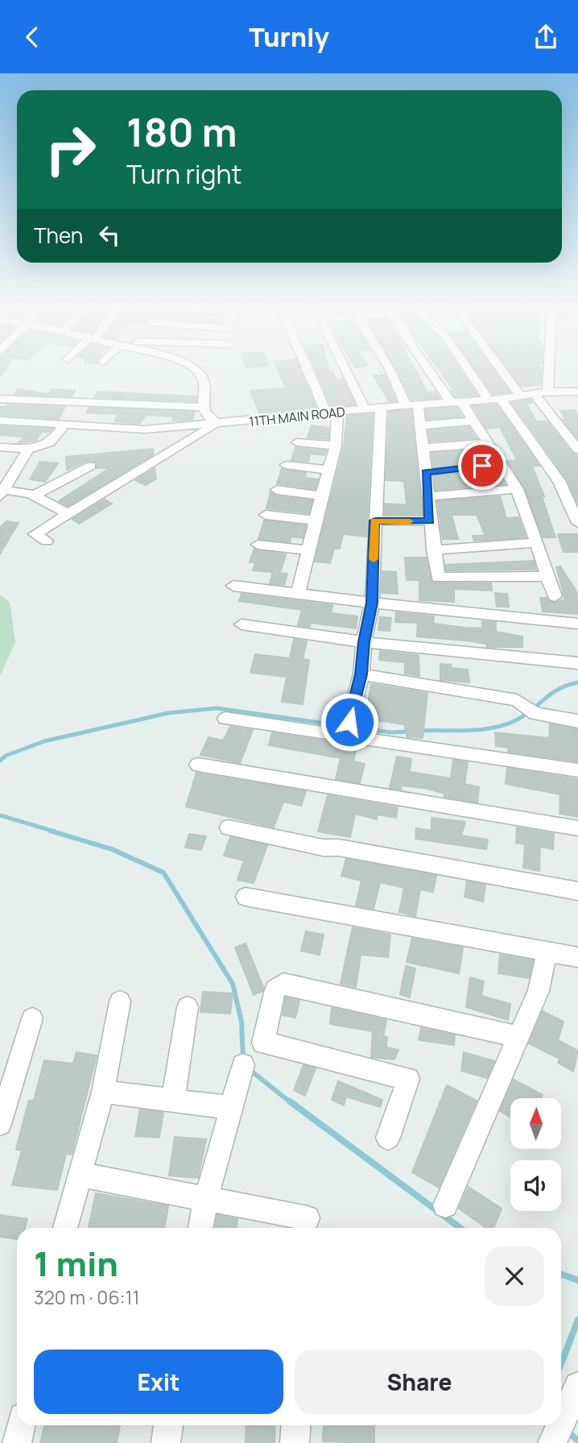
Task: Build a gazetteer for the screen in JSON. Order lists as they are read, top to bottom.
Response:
{
  "streets": {
    "street": ["11TH MAIN ROAD"]
  },
  "north": "top",
  "page": {
    "header": "Turnly",
    "turn": ["180 m", "Turn right"],
    "then": "Then",
    "heading": ["1 min", "320 m · 06:11"],
    "buttons": ["Exit", "Share"]
  }
}
